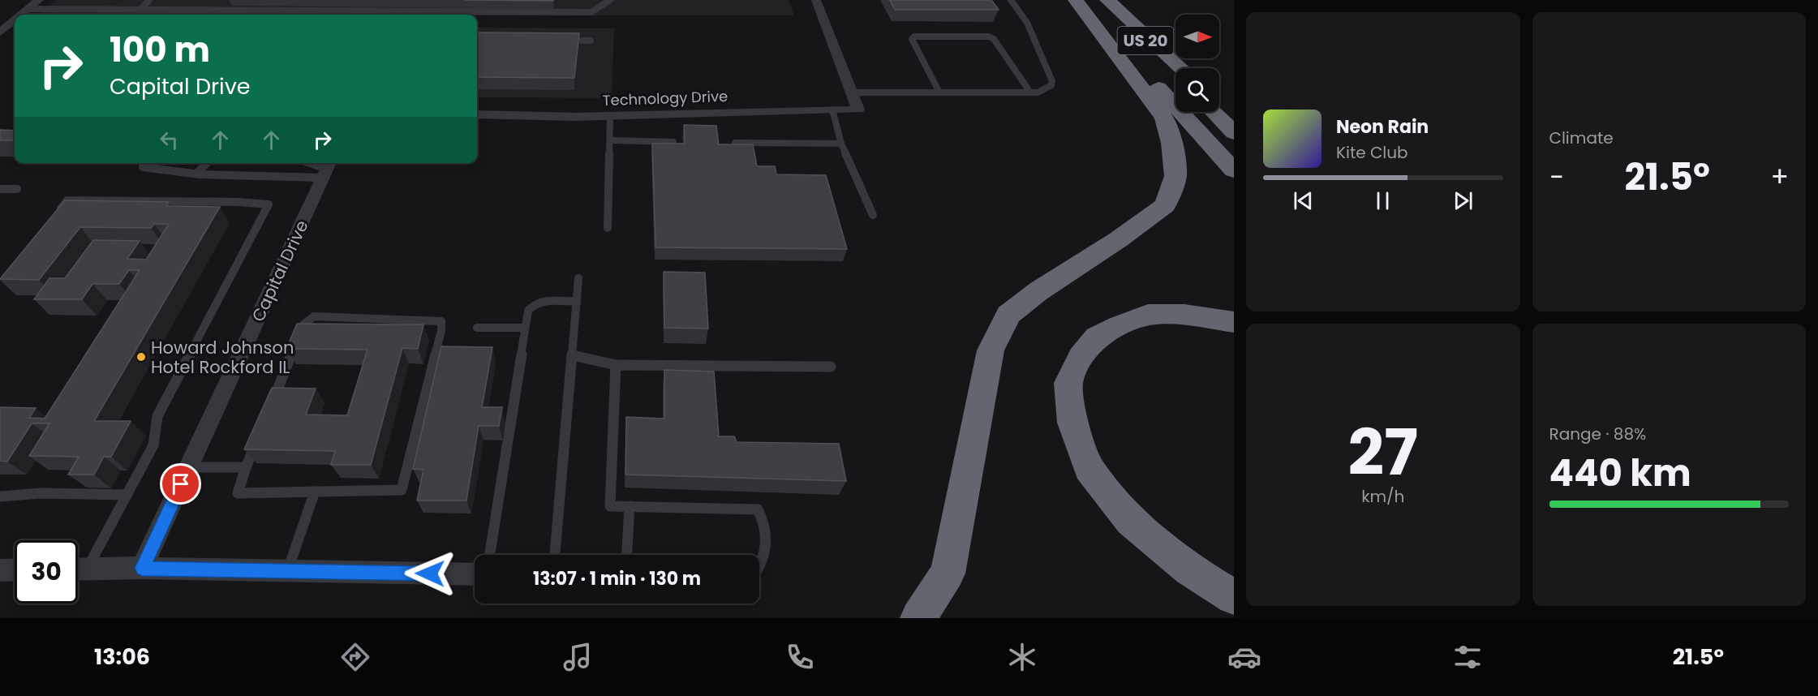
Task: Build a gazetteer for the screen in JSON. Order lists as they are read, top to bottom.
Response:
{
  "streets": {
    "highway": ["US 20"],
    "street": ["Technology Drive", "Capital Drive"]
  },
  "places": ["Howard Johnson Hotel Rockford IL"],
  "north": "right",
  "page": {
    "tile": [
      "Climate",
      ["27", "km/h"],
      ["Range · 88%", "440 km"]
    ],
    "turn": ["100 m", "Capital Drive"],
    "song": ["Neon Rain", "Kite Club"],
    "heat": ["−", "21.5°", "+"],
    "limit": "30",
    "trip": "13:07 · 1 min · 130 m",
    "tabs": ["13:06", "21.5°"]
  }
}
